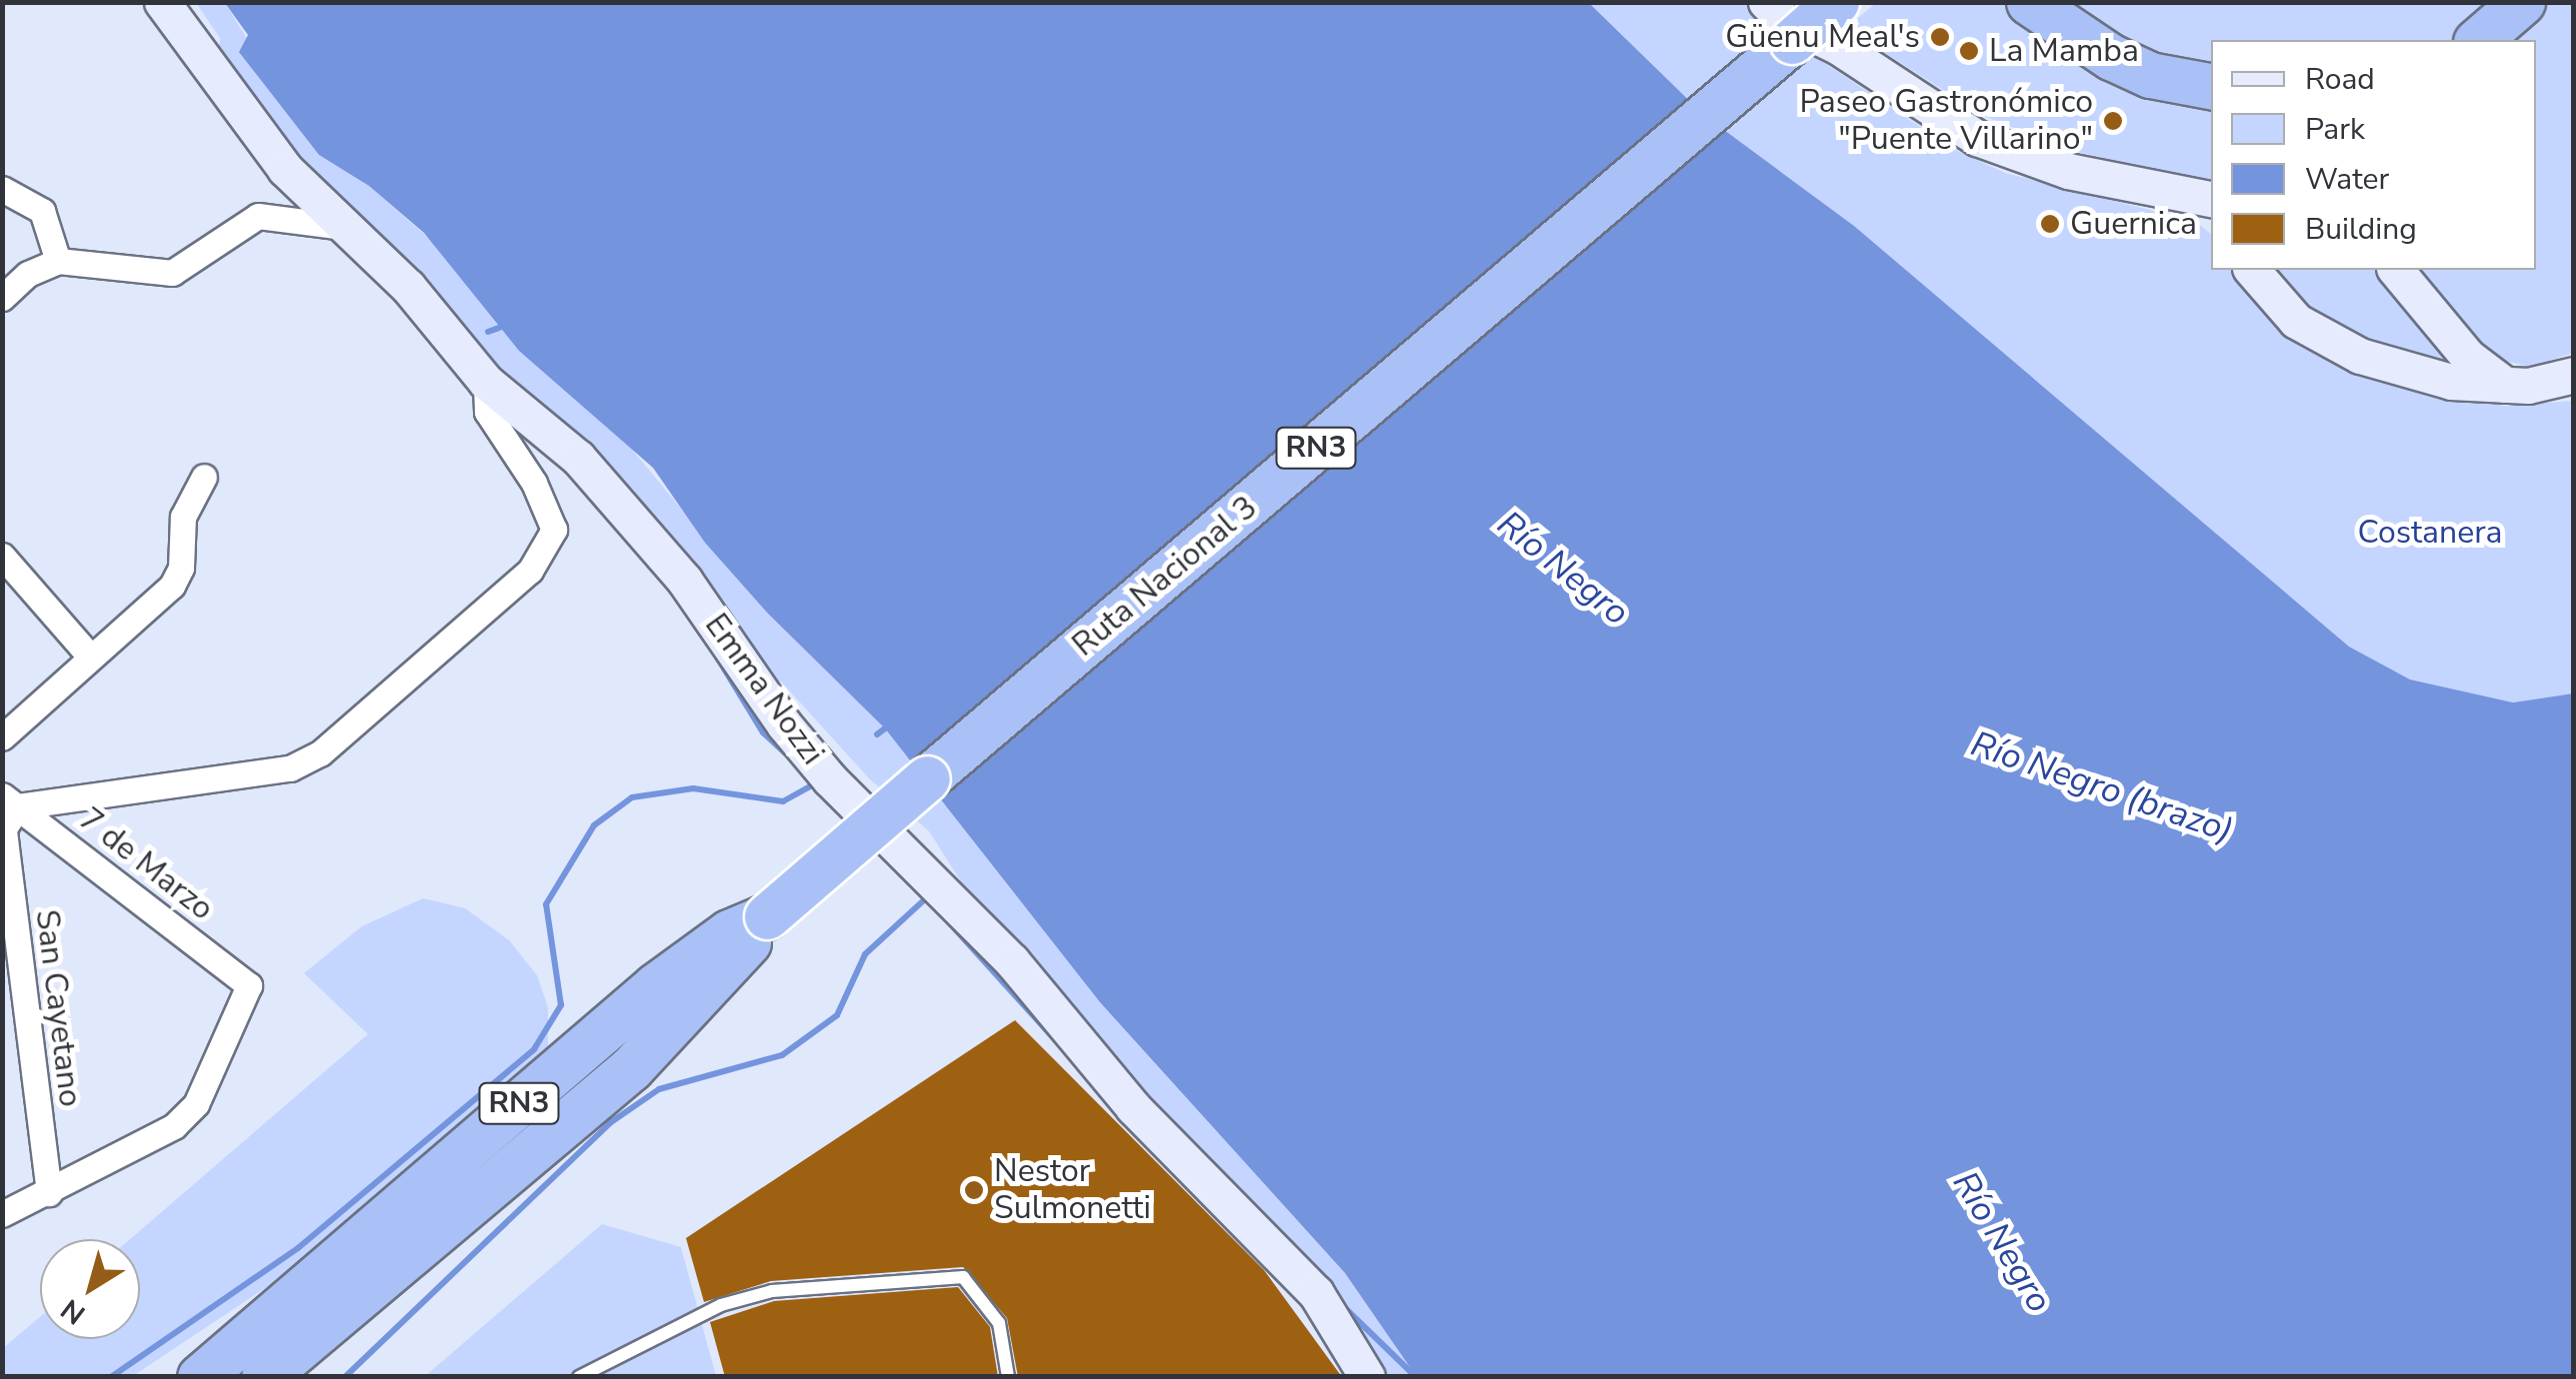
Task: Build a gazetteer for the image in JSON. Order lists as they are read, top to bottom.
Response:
{
  "streets": {
    "highway": ["RN3", "Ruta Nacional 3"],
    "street": ["Emma Nozzi", "7 de Marzo", "San Cayetano"]
  },
  "crossings": [
    ["RN3", "Ruta Nacional 3"],
    ["7 de Marzo", "San Cayetano"]
  ],
  "water": ["Río Negro", "Río Negro (brazo)"],
  "parks": ["Costanera"],
  "places": [
    "Güenu Meal's",
    "La Mamba",
    "Paseo Gastronómico \"Puente Villarino\"",
    "Guernica",
    "Nestor Sulmonetti"
  ],
  "legend": [
    "Road",
    "Park",
    "Water",
    "Building"
  ],
  "north": "bottom left"
}
